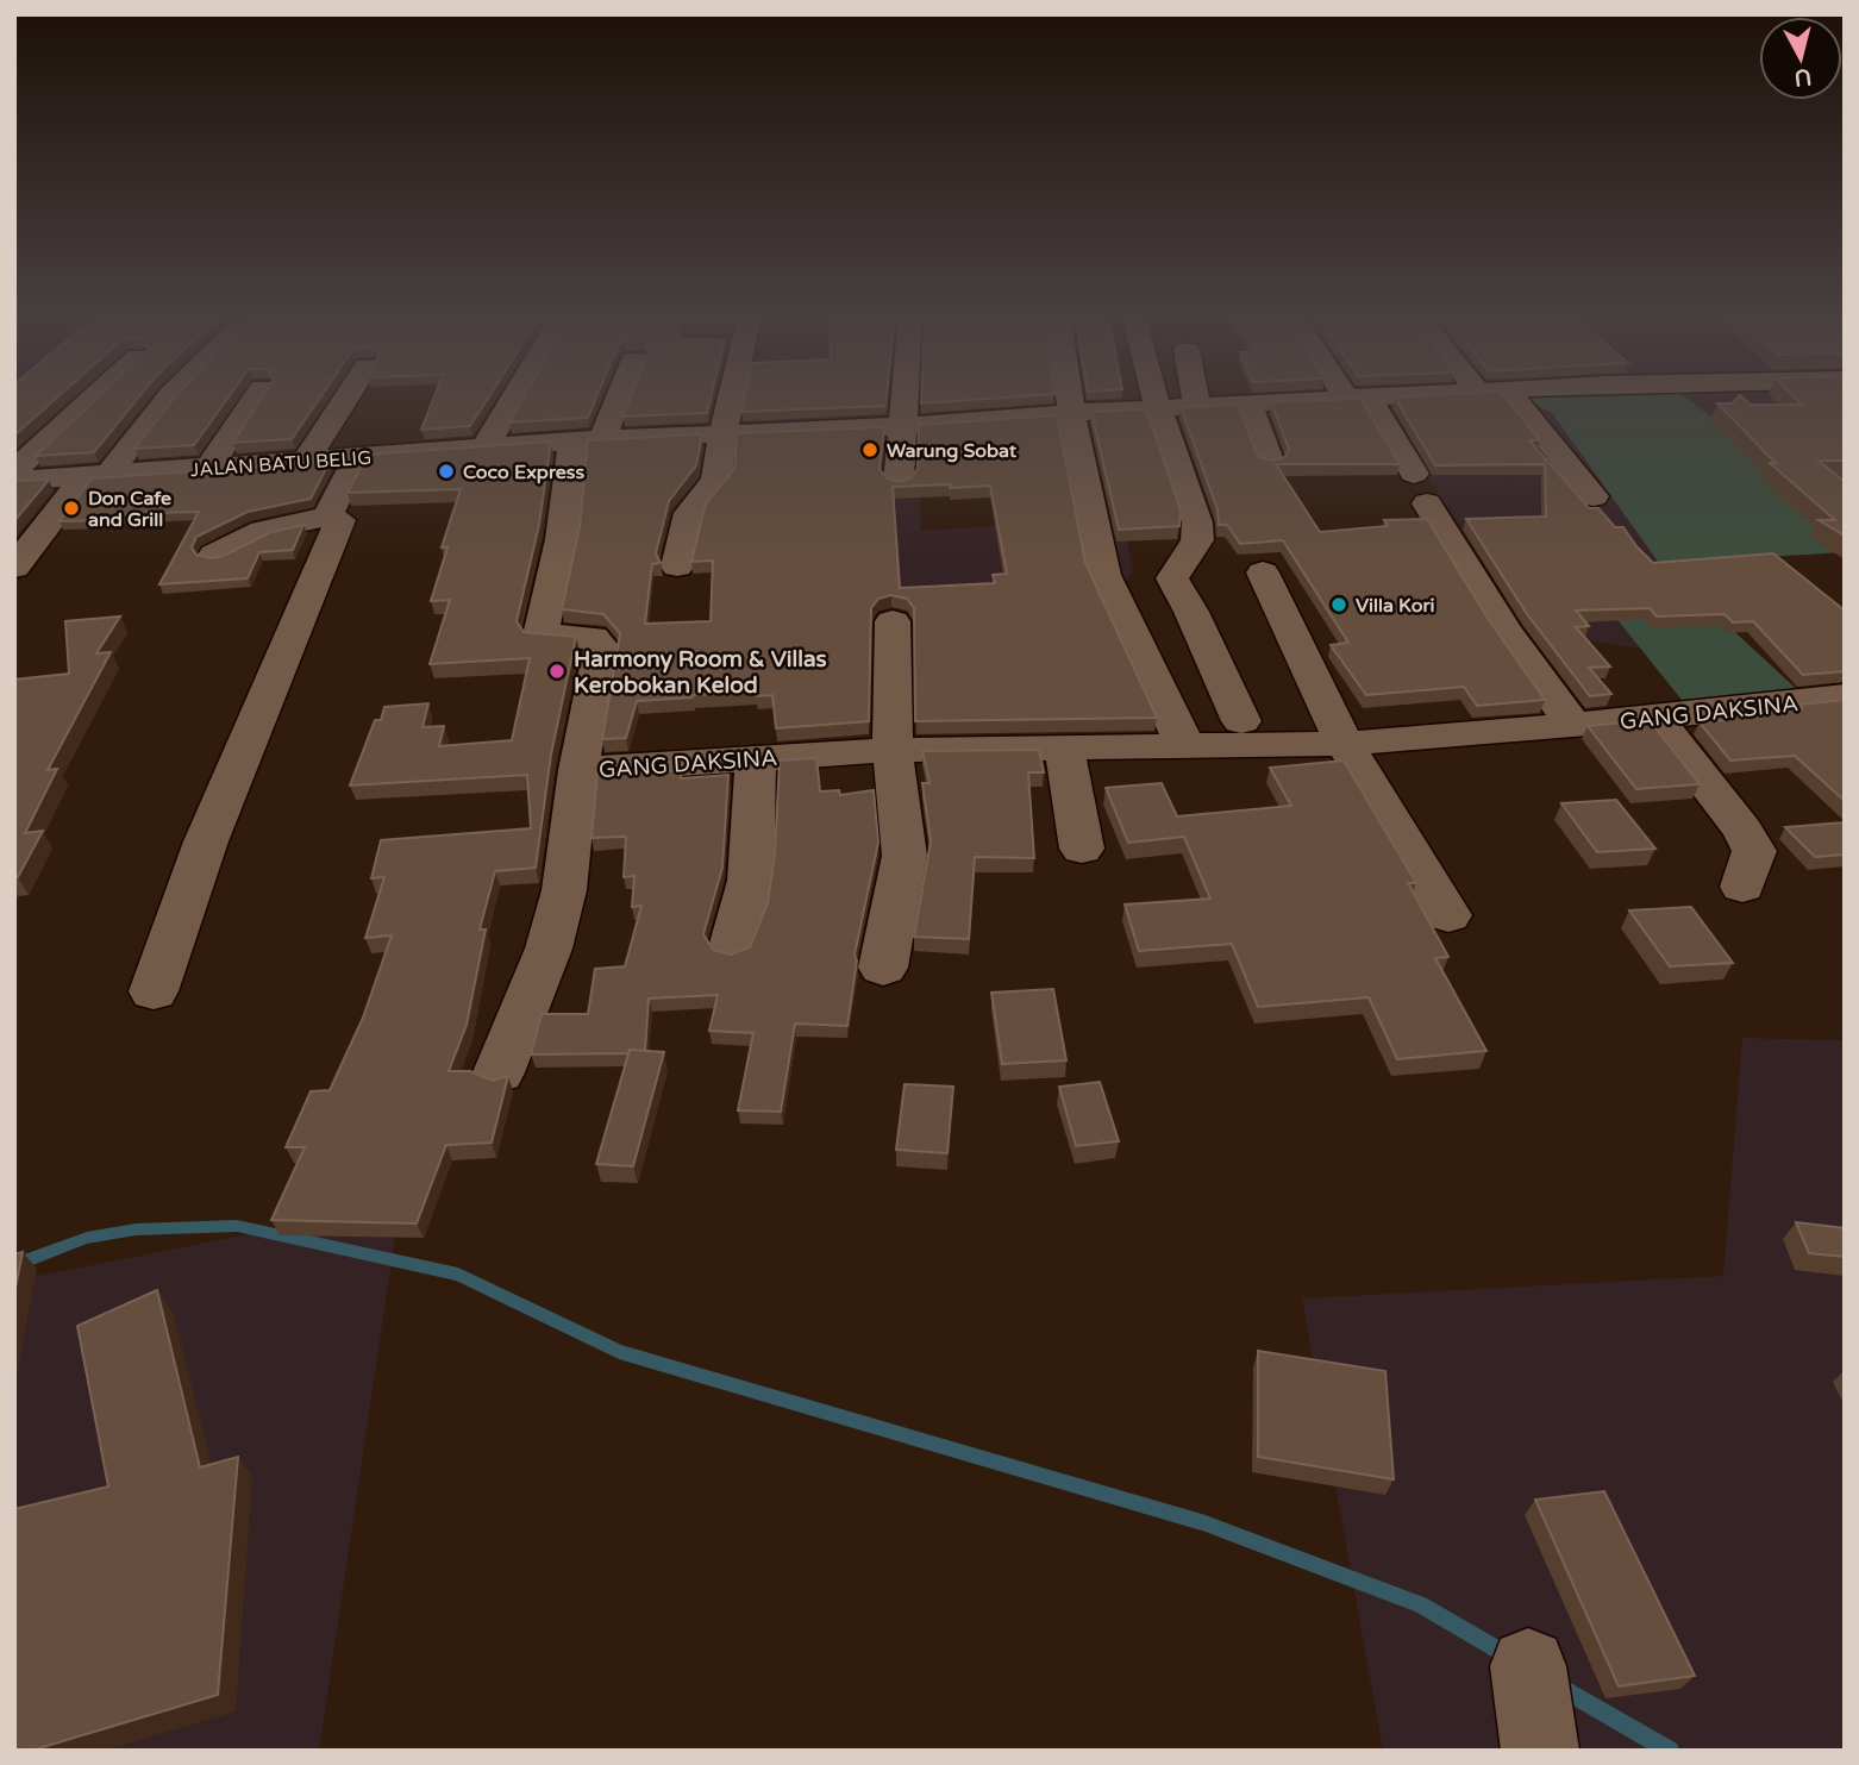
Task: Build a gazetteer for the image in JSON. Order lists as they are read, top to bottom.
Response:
{
  "streets": {
    "street": ["JALAN BATU BELIG", "GANG DAKSINA"]
  },
  "crossings": [
    ["JALAN BATU BELIG", "GANG DAKSINA"]
  ],
  "places": [
    "Warung Sobat",
    "Coco Express",
    "Don Cafe and Grill",
    "Villa Kori",
    "Harmony Room & Villas Kerobokan Kelod"
  ],
  "north": "bottom"
}
